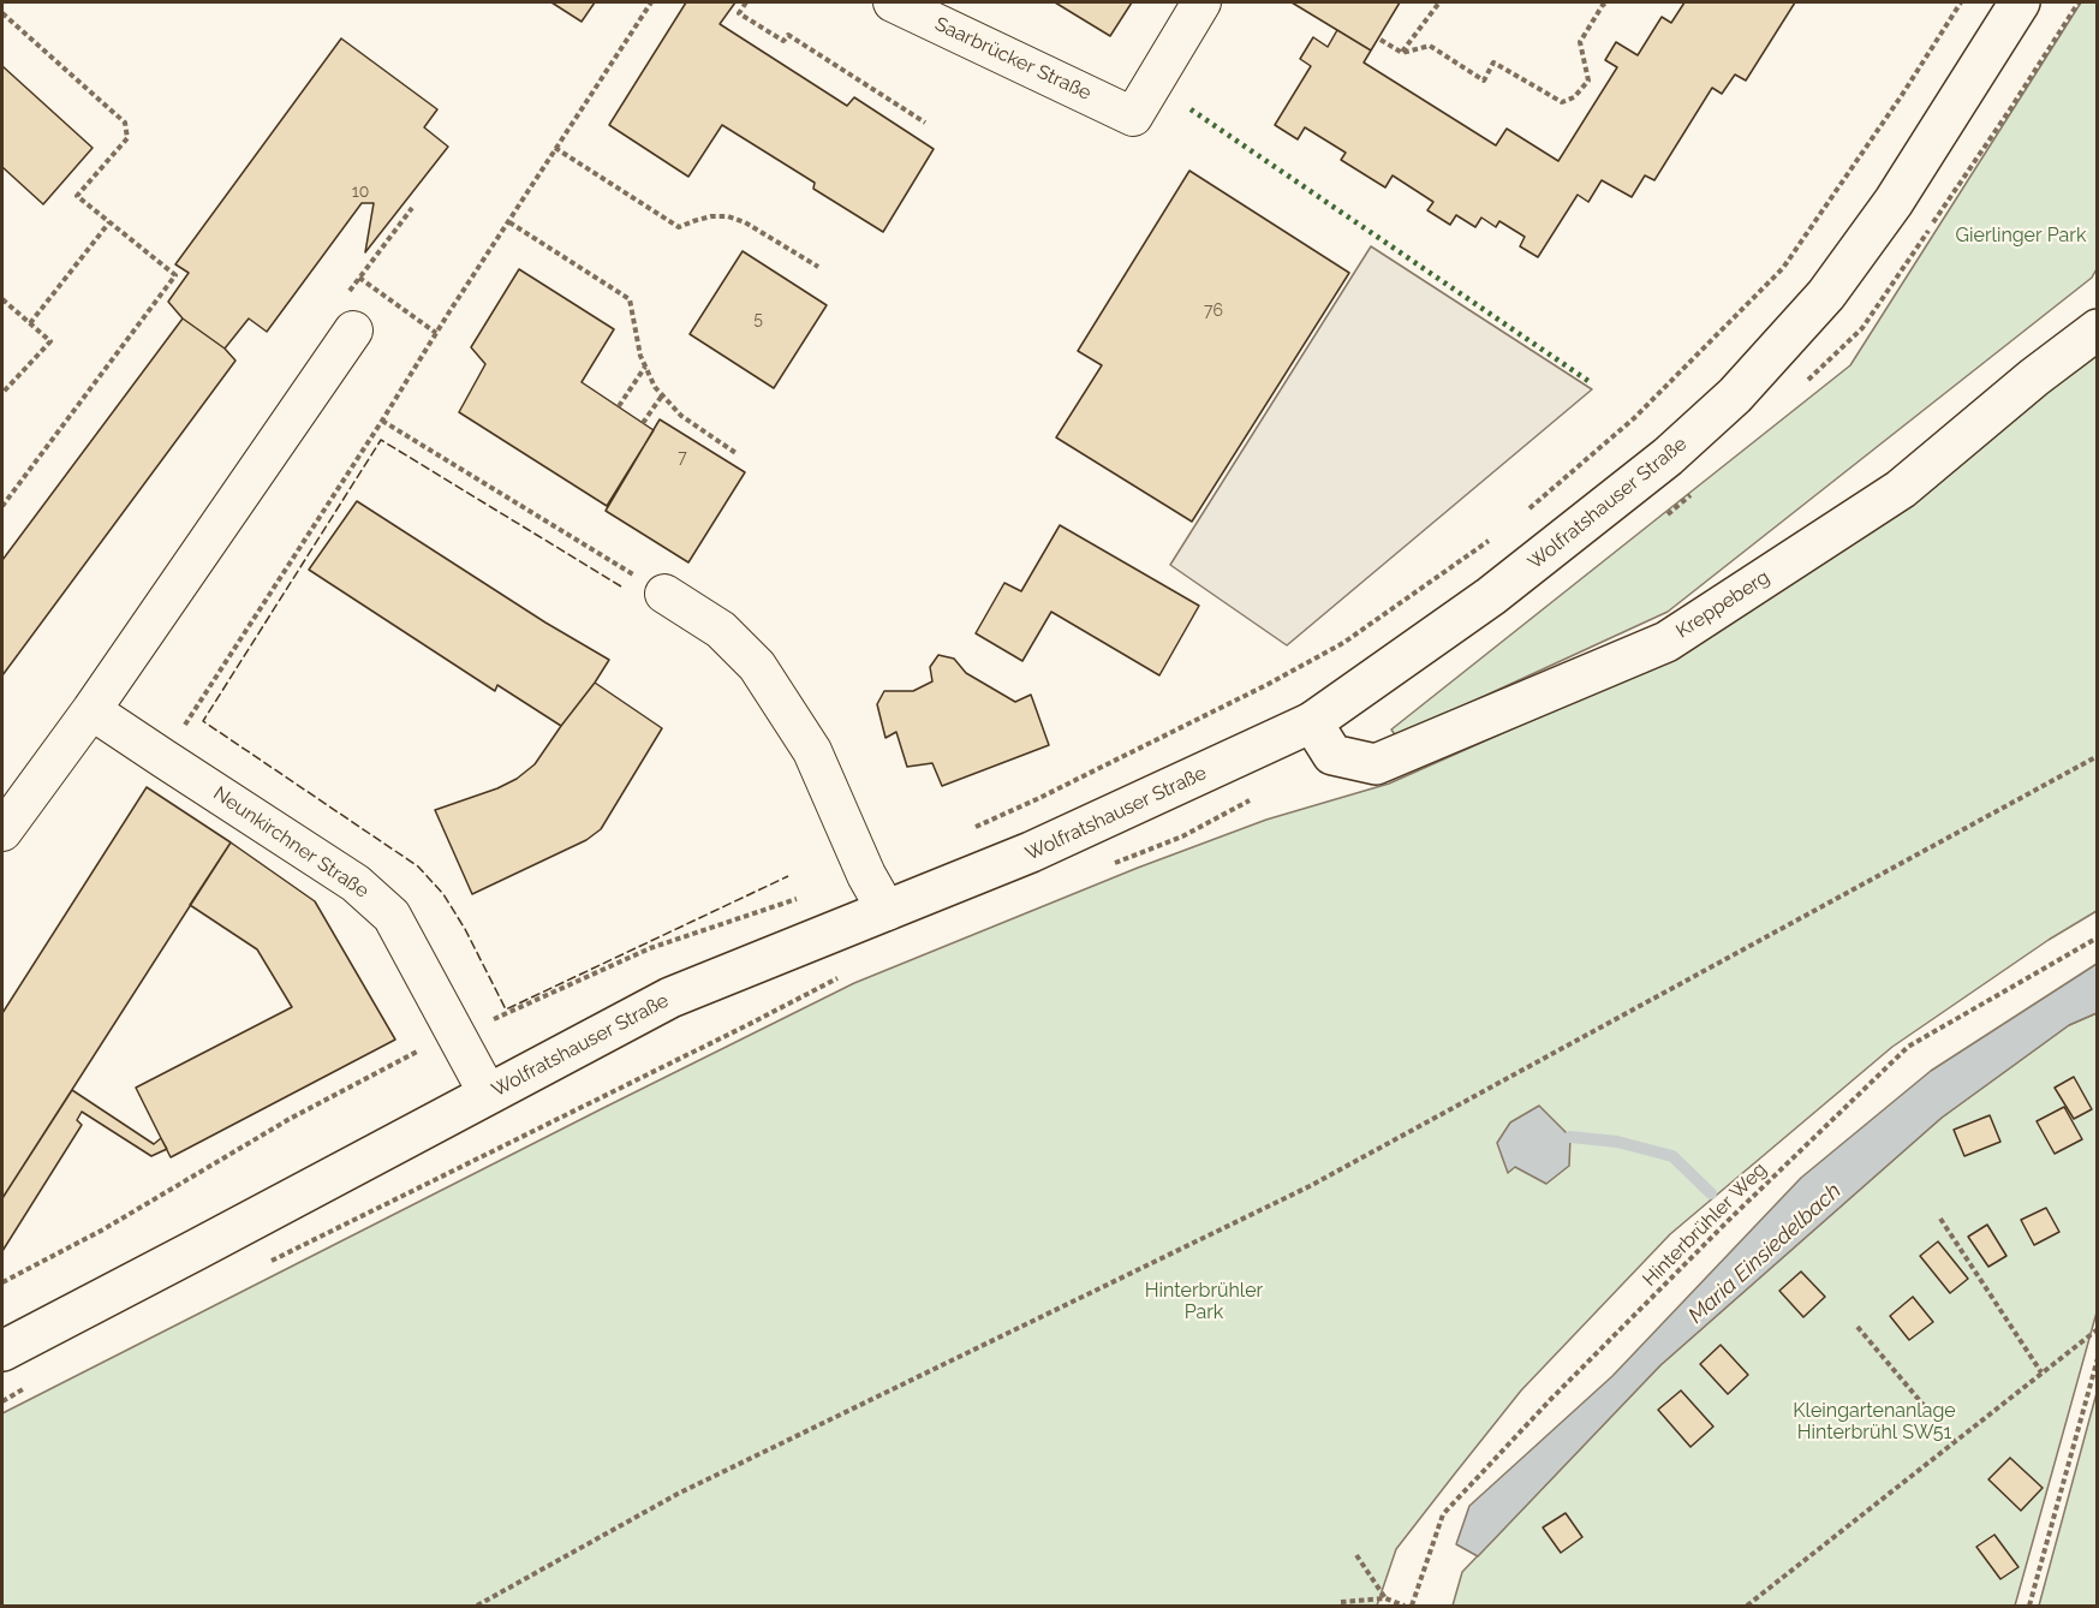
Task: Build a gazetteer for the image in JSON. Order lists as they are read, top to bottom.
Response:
{
  "streets": {
    "main road": ["Wolfratshauser Straße", "Kreppeberg"],
    "street": ["Saarbrücker Straße", "Neunkirchner Straße"],
    "path": ["Hinterbrühler Weg"]
  },
  "crossings": [
    ["Wolfratshauser Straße", "Kreppeberg"],
    ["Wolfratshauser Straße", "Neunkirchner Straße"]
  ],
  "water": ["Maria Einsiedelbach"],
  "parks": ["Gierlinger Park", "Hinterbrühler Park", "Kleingartenanlage Hinterbrühl SW51"],
  "house_numbers": [
    "10",
    "76",
    "5",
    "7"
  ]
}
